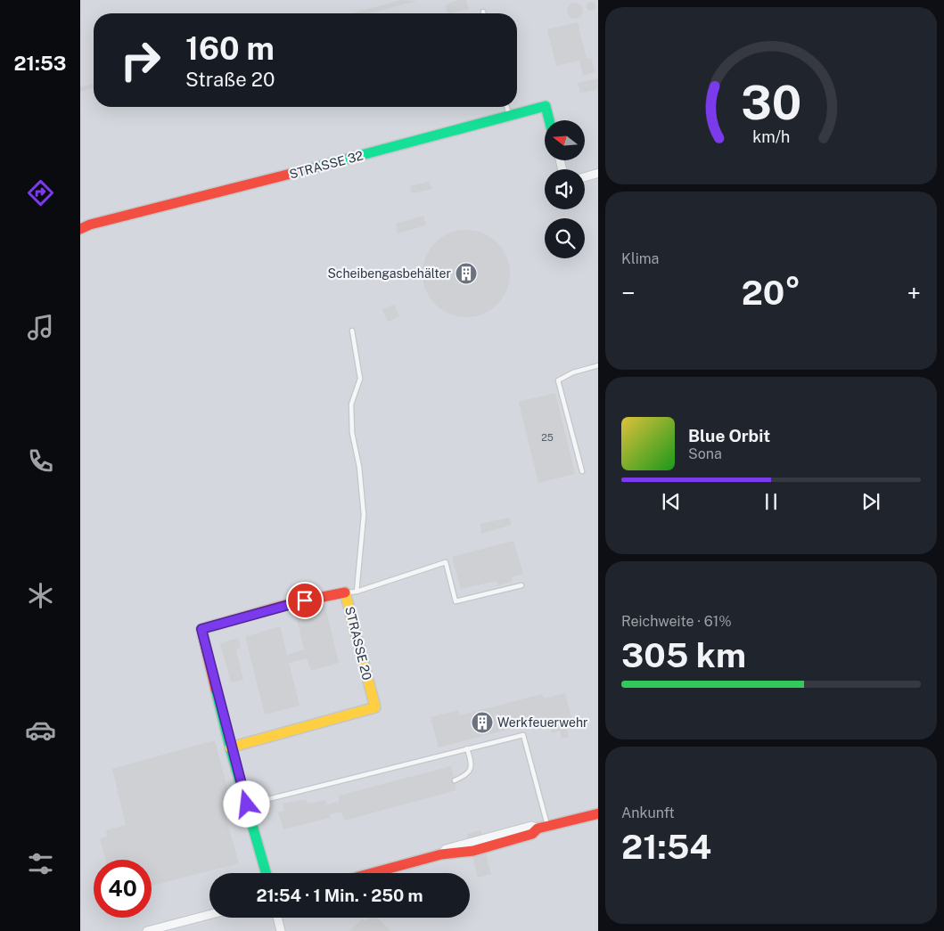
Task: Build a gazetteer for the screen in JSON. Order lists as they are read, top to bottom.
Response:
{
  "streets": {
    "street": ["STRASSE 32", "STRASSE 20"]
  },
  "places": {
    "building": ["Scheibengasbehälter", "Werkfeuerwehr"]
  },
  "house_numbers": ["25"],
  "north": "left",
  "page": {
    "tabs": "21:53",
    "turn": ["160 m", "Straße 20"],
    "tile": [
      "Klima",
      ["Reichweite · 61%", "305 km"],
      ["Ankunft", "21:54"]
    ],
    "heat": ["−", "20°", "+"],
    "song": ["Blue Orbit", "Sona"],
    "limit": "40",
    "trip": "21:54 · 1 Min. · 250 m",
    "gauge": ["30", "km/h"]
  }
}
